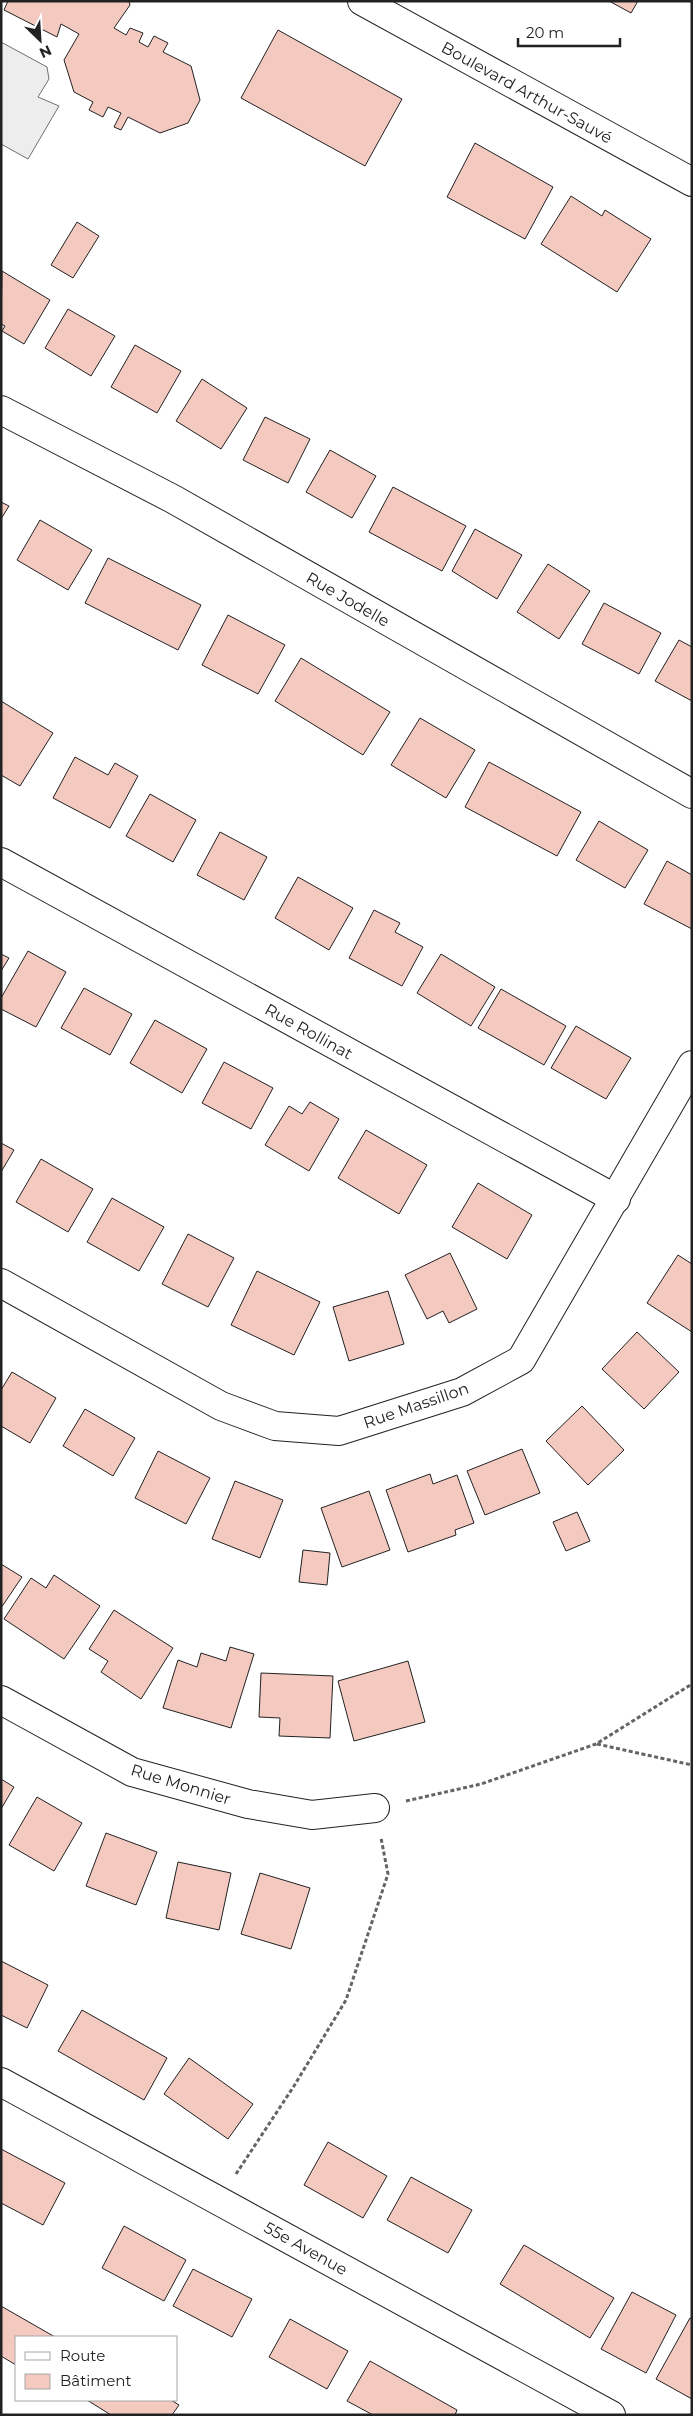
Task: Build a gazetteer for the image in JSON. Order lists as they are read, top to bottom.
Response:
{
  "streets": {
    "street": [
      "Boulevard Arthur-Sauvé",
      "Rue Jodelle",
      "Rue Rollinat",
      "Rue Massillon",
      "Rue Monnier",
      "55e Avenue"
    ]
  },
  "crossings": [
    ["Rue Rollinat", "Rue Massillon"]
  ],
  "legend": ["Route", "Bâtiment"],
  "scale_bar": "20 m",
  "north": "bottom right"
}
